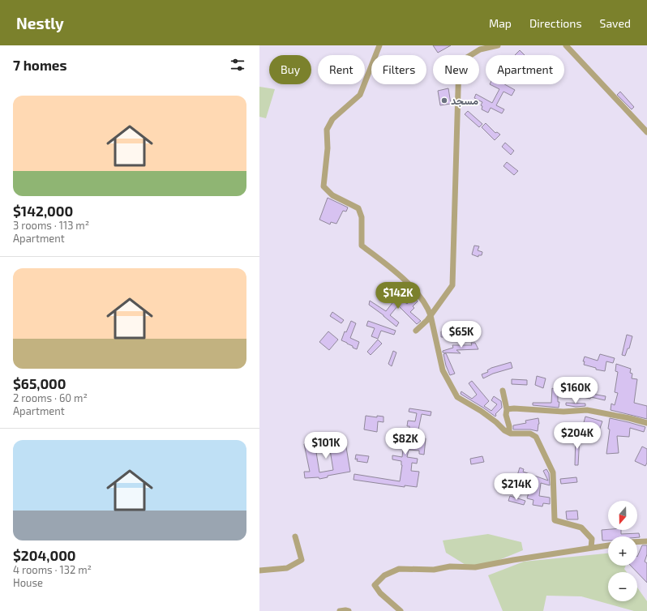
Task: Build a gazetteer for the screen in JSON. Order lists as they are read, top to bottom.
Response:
{
  "places": ["مسجد"],
  "north": "bottom",
  "page": {
    "header": "Nestly",
    "nav": ["Map", "Directions", "Saved"],
    "heading": "7 homes",
    "chip": [
      "Buy",
      "Rent",
      "Filters",
      "New",
      "Apartment"
    ],
    "list": [
      {
        "name": "$142,000",
        "note": "3 rooms · 113 m² · Apartment"
      },
      {
        "name": "$65,000",
        "note": "2 rooms · 60 m² · Apartment"
      },
      {
        "name": "$204,000",
        "note": "4 rooms · 132 m² · House"
      }
    ],
    "price": [
      "$142K",
      "$65K",
      "$160K",
      "$204K",
      "$82K",
      "$101K",
      "$214K"
    ],
    "map_buttons": ["+", "−"]
  }
}
